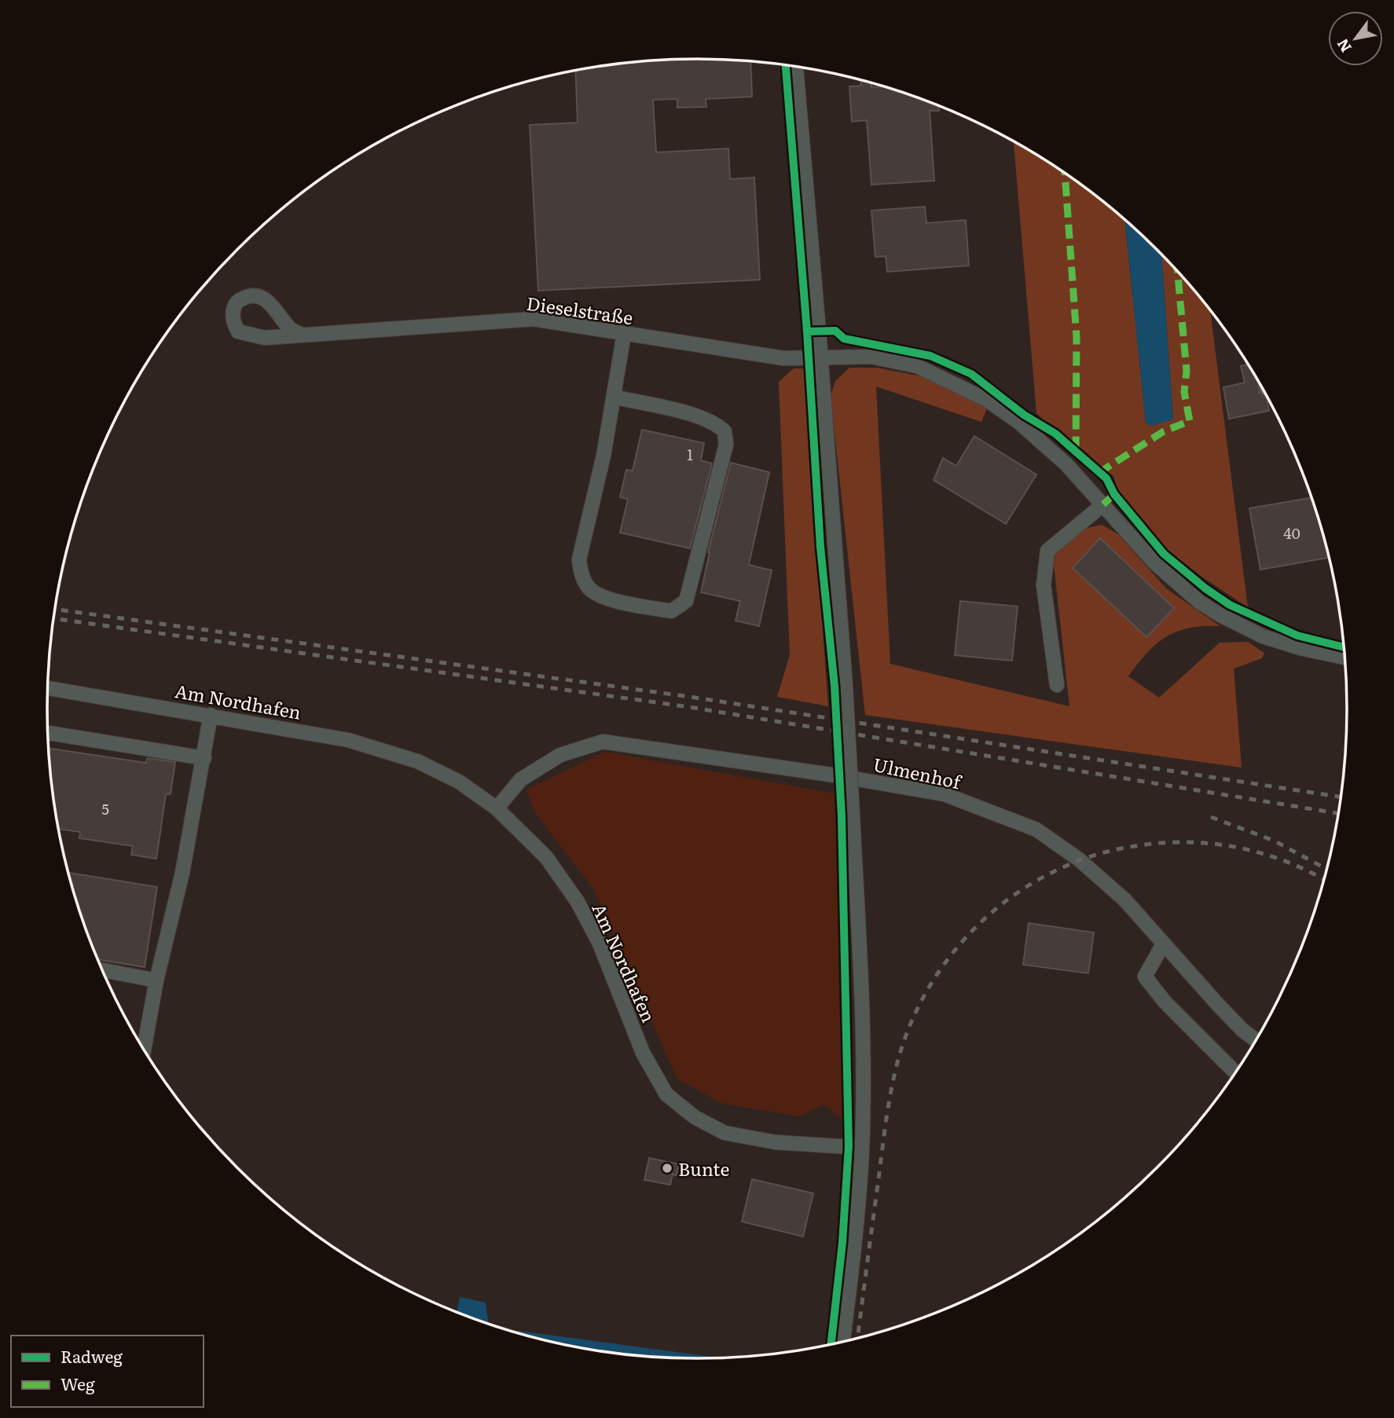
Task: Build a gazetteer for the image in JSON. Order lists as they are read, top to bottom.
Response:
{
  "streets": {
    "street": ["Dieselstraße", "Am Nordhafen", "Ulmenhof"]
  },
  "crossings": [
    ["Am Nordhafen", "Ulmenhof"]
  ],
  "places": ["Bunte"],
  "house_numbers": ["1", "40", "5"],
  "legend": ["Radweg", "Weg"],
  "north": "bottom left"
}
